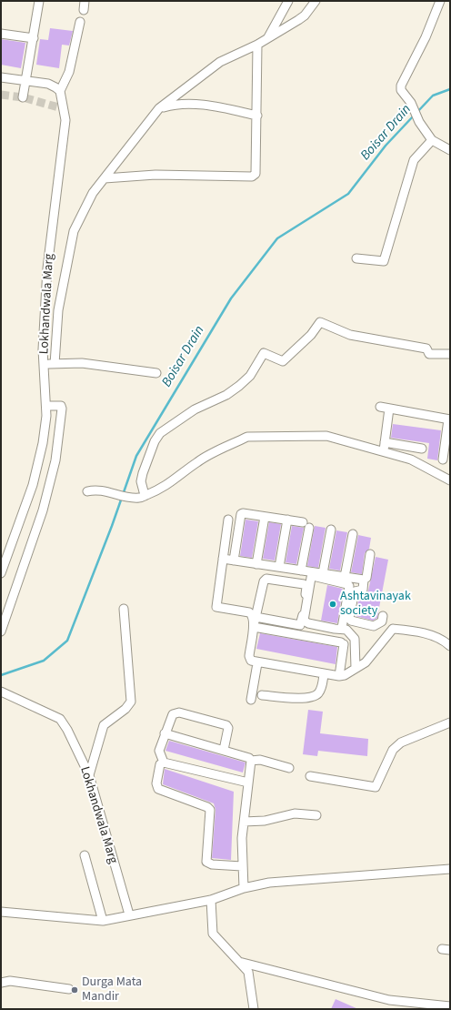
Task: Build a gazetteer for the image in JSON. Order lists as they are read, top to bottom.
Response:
{
  "streets": {
    "street": ["Lokhandwala Marg"]
  },
  "water": ["Boisar Drain"],
  "places": ["Ashtavinayak society", "Durga Mata Mandir"]
}
